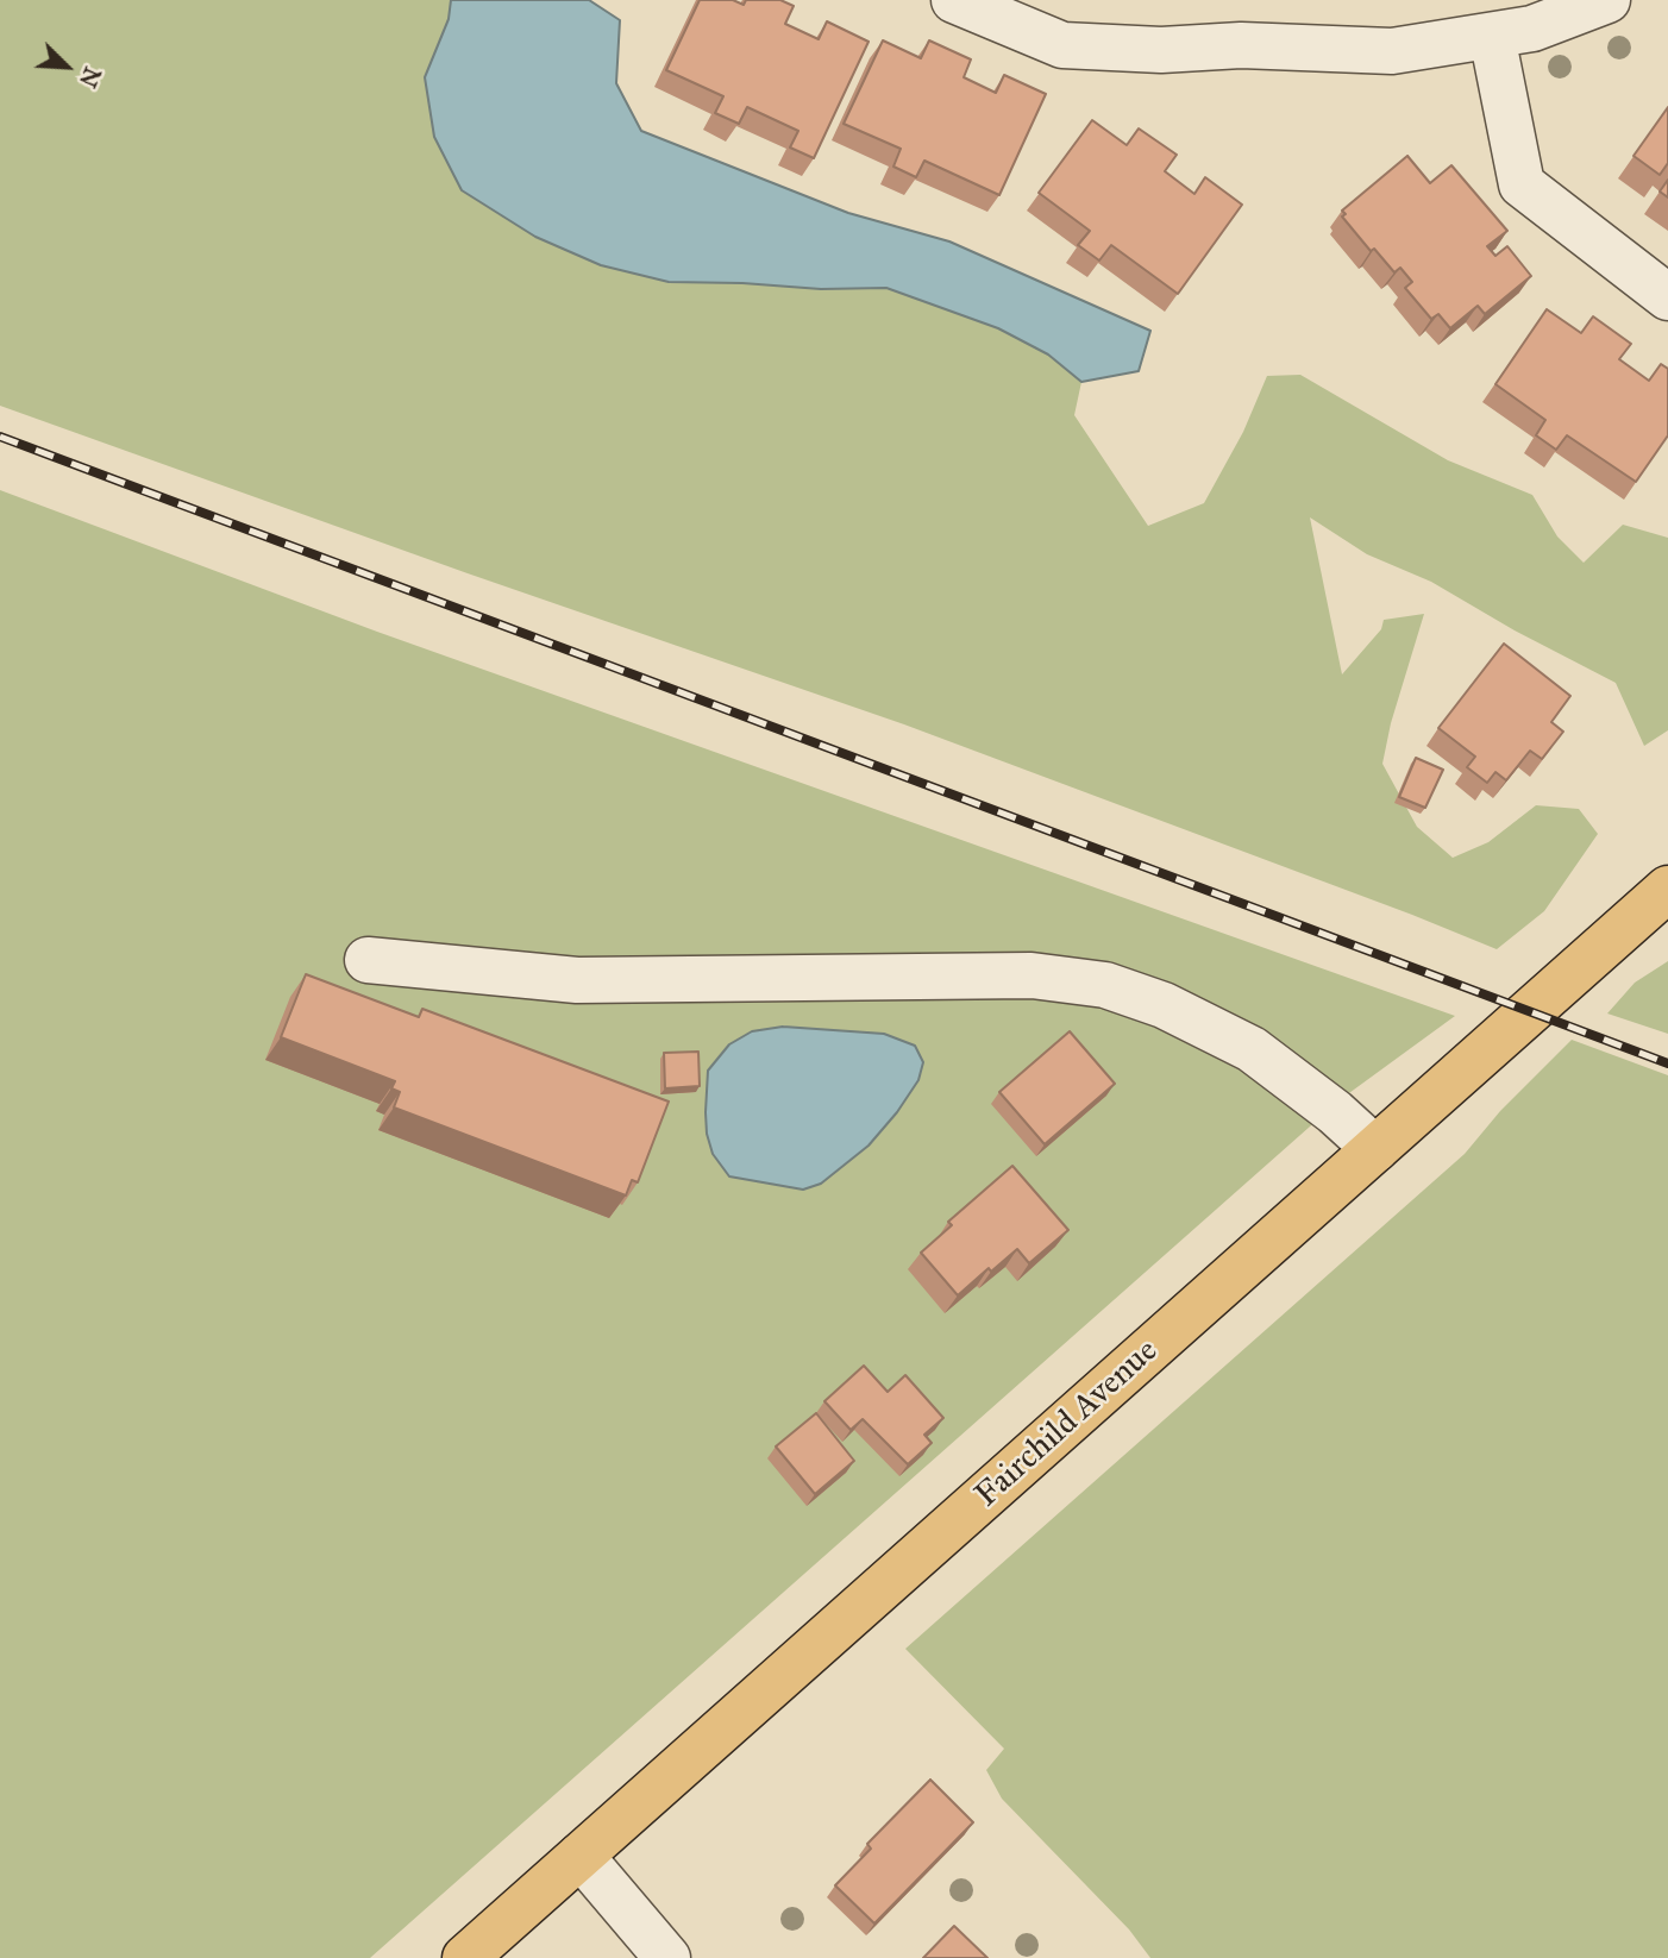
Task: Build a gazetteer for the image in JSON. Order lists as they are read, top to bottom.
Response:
{
  "streets": {
    "main road": ["Fairchild Avenue"]
  },
  "north": "bottom right"
}
